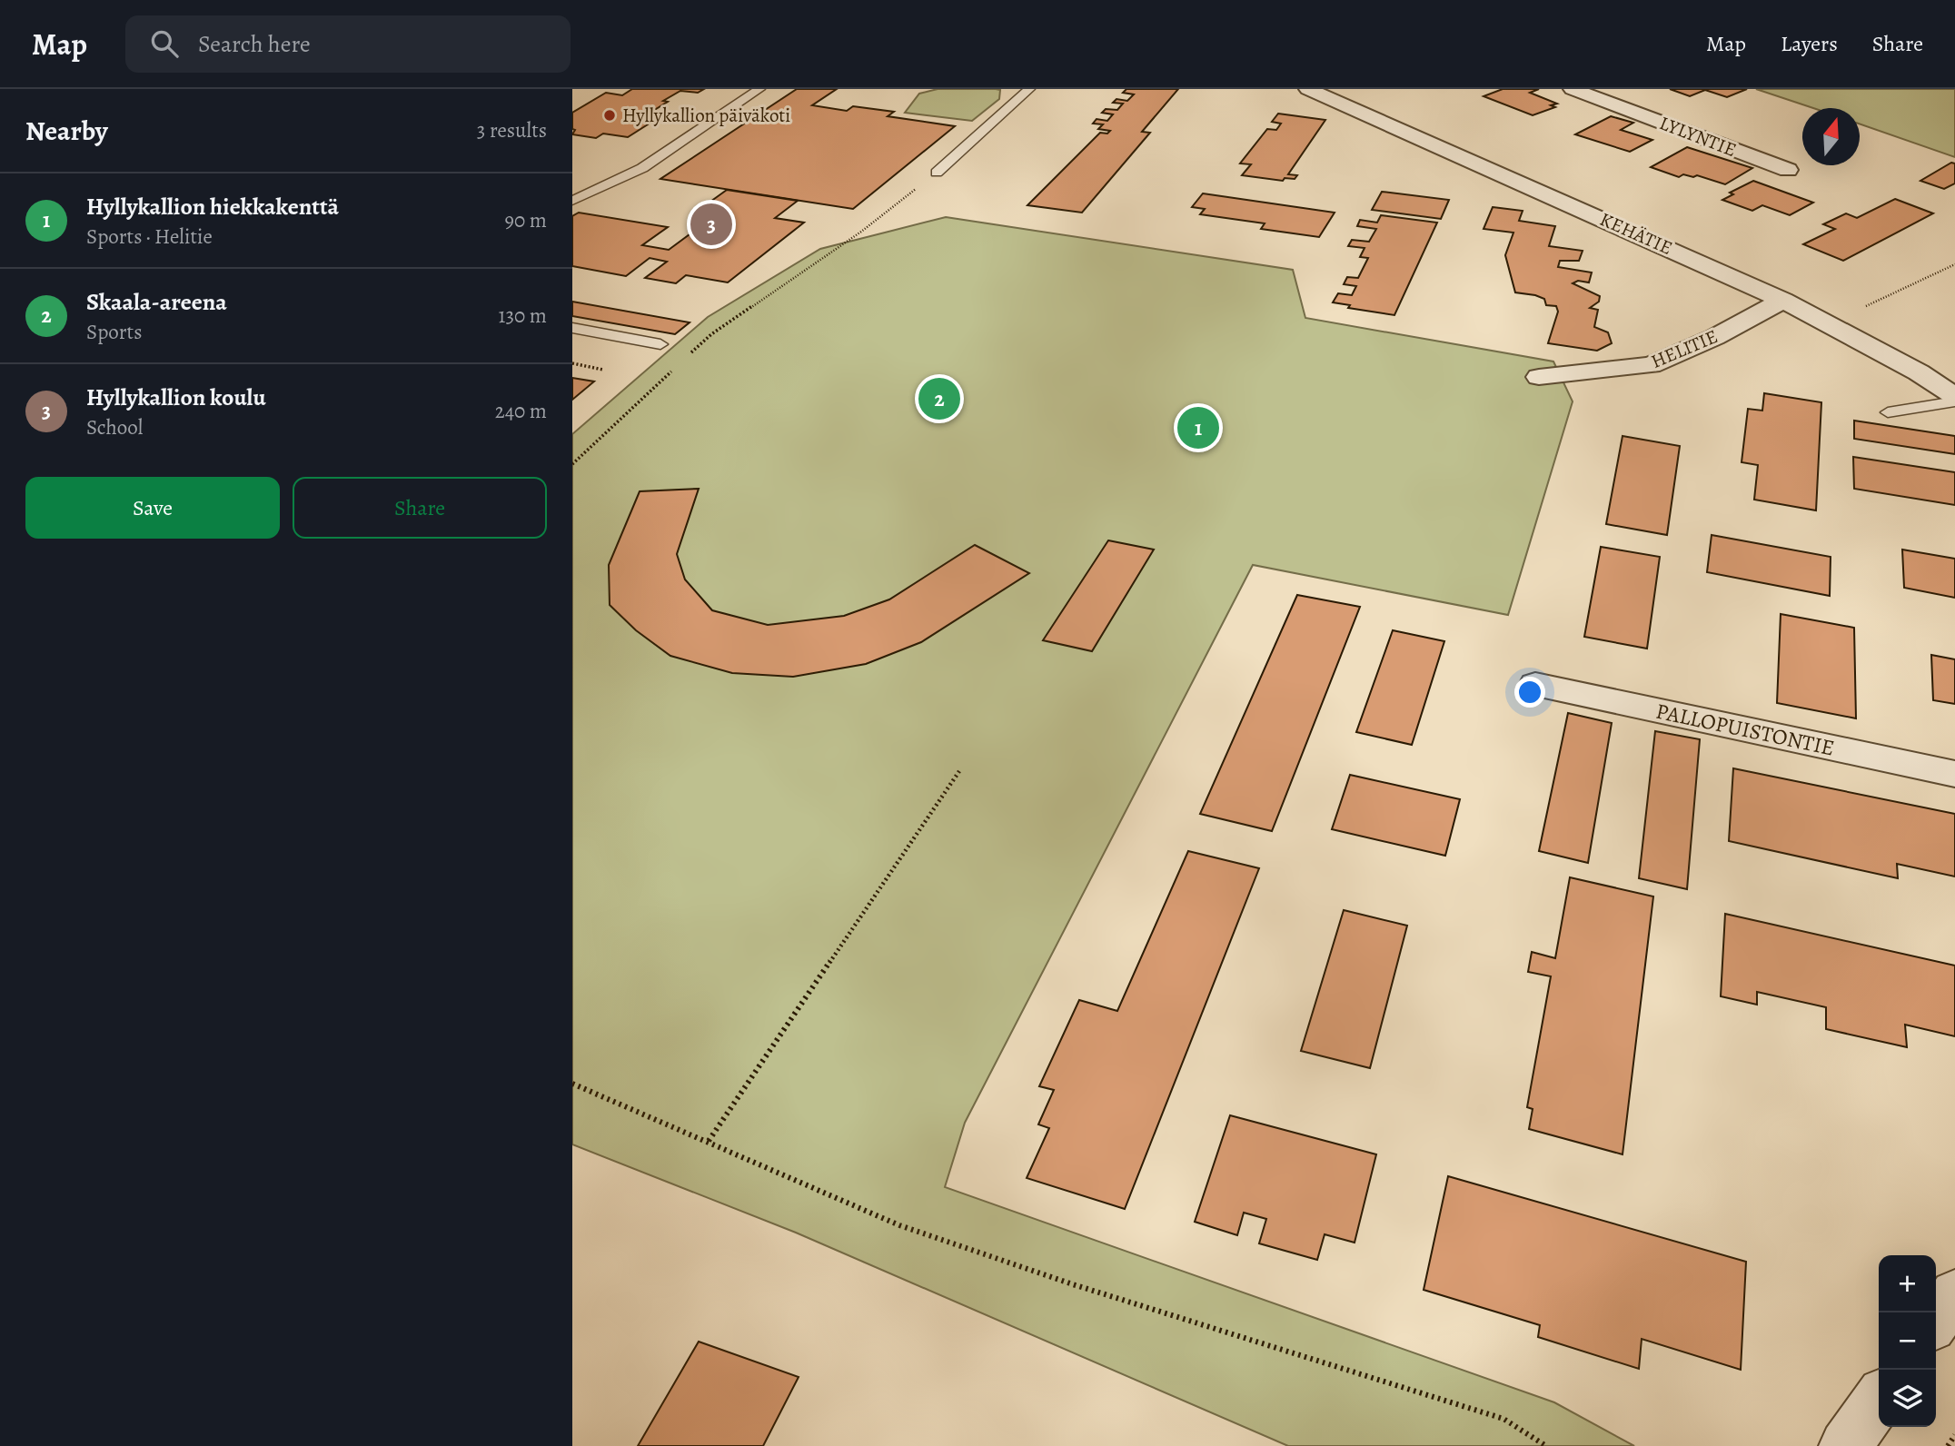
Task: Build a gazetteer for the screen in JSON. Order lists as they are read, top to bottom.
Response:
{
  "streets": {
    "street": [
      "LYLYNTIE",
      "KEHÄTIE",
      "HELITIE",
      "PALLOPUISTONTIE"
    ]
  },
  "crossings": [
    ["KEHÄTIE", "HELITIE"]
  ],
  "places": ["Hyllykallion päiväkoti"],
  "north": "top",
  "page": {
    "header": "Map",
    "search": "Search here",
    "nav": ["Map", "Layers", "Share"],
    "heading": ["Nearby", "3 results"],
    "list": [
      {
        "mark": "1",
        "name": "Hyllykallion hiekkakenttä",
        "note": "Sports · Helitie",
        "value": "90 m"
      },
      {
        "mark": "2",
        "name": "Skaala-areena",
        "note": "Sports",
        "value": "130 m"
      },
      {
        "mark": "3",
        "name": "Hyllykallion koulu",
        "note": "School",
        "value": "240 m"
      }
    ],
    "pins": ["3", "2", "1"],
    "buttons": ["Save", "Share"],
    "map_buttons": ["+", "−"]
  }
}
